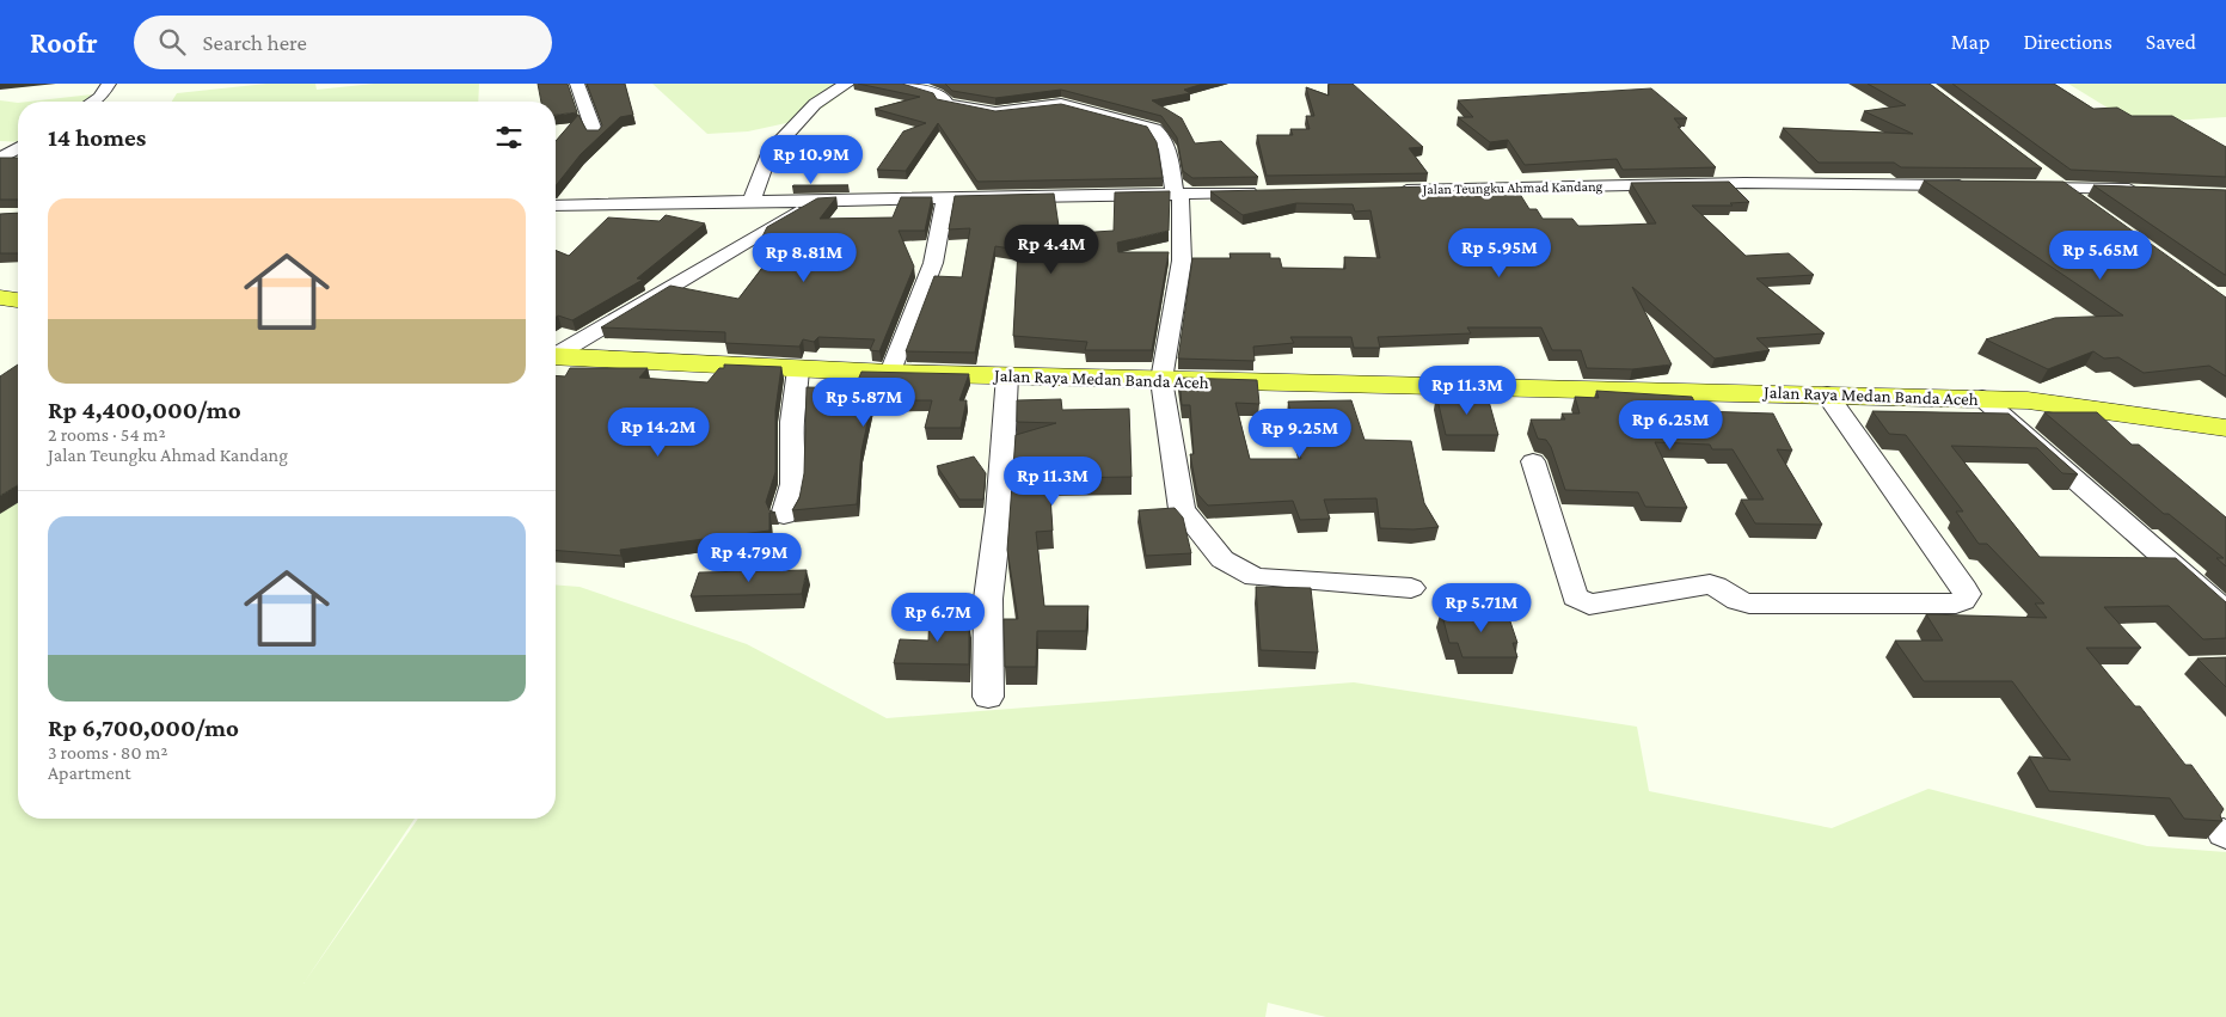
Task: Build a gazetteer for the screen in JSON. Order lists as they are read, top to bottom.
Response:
{
  "streets": {
    "highway": ["Jalan Raya Medan Banda Aceh"],
    "street": ["Jalan Teungku Ahmad Kandang"]
  },
  "page": {
    "header": "Roofr",
    "search": "Search here",
    "nav": ["Map", "Directions", "Saved"],
    "heading": "14 homes",
    "price": [
      "Rp 10.9M",
      "Rp 4.4M",
      "Rp 5.95M",
      "Rp 5.65M",
      "Rp 8.81M",
      "Rp 11.3M",
      "Rp 5.87M",
      "Rp 6.25M",
      "Rp 14.2M",
      "Rp 9.25M",
      "Rp 11.3M",
      "Rp 4.79M",
      "Rp 5.71M",
      "Rp 6.7M"
    ],
    "list": [
      {
        "name": "Rp 4,400,000/mo",
        "note": "2 rooms · 54 m² · Jalan Teungku Ahmad Kandang"
      },
      {
        "name": "Rp 6,700,000/mo",
        "note": "3 rooms · 80 m² · Apartment"
      }
    ]
  }
}
